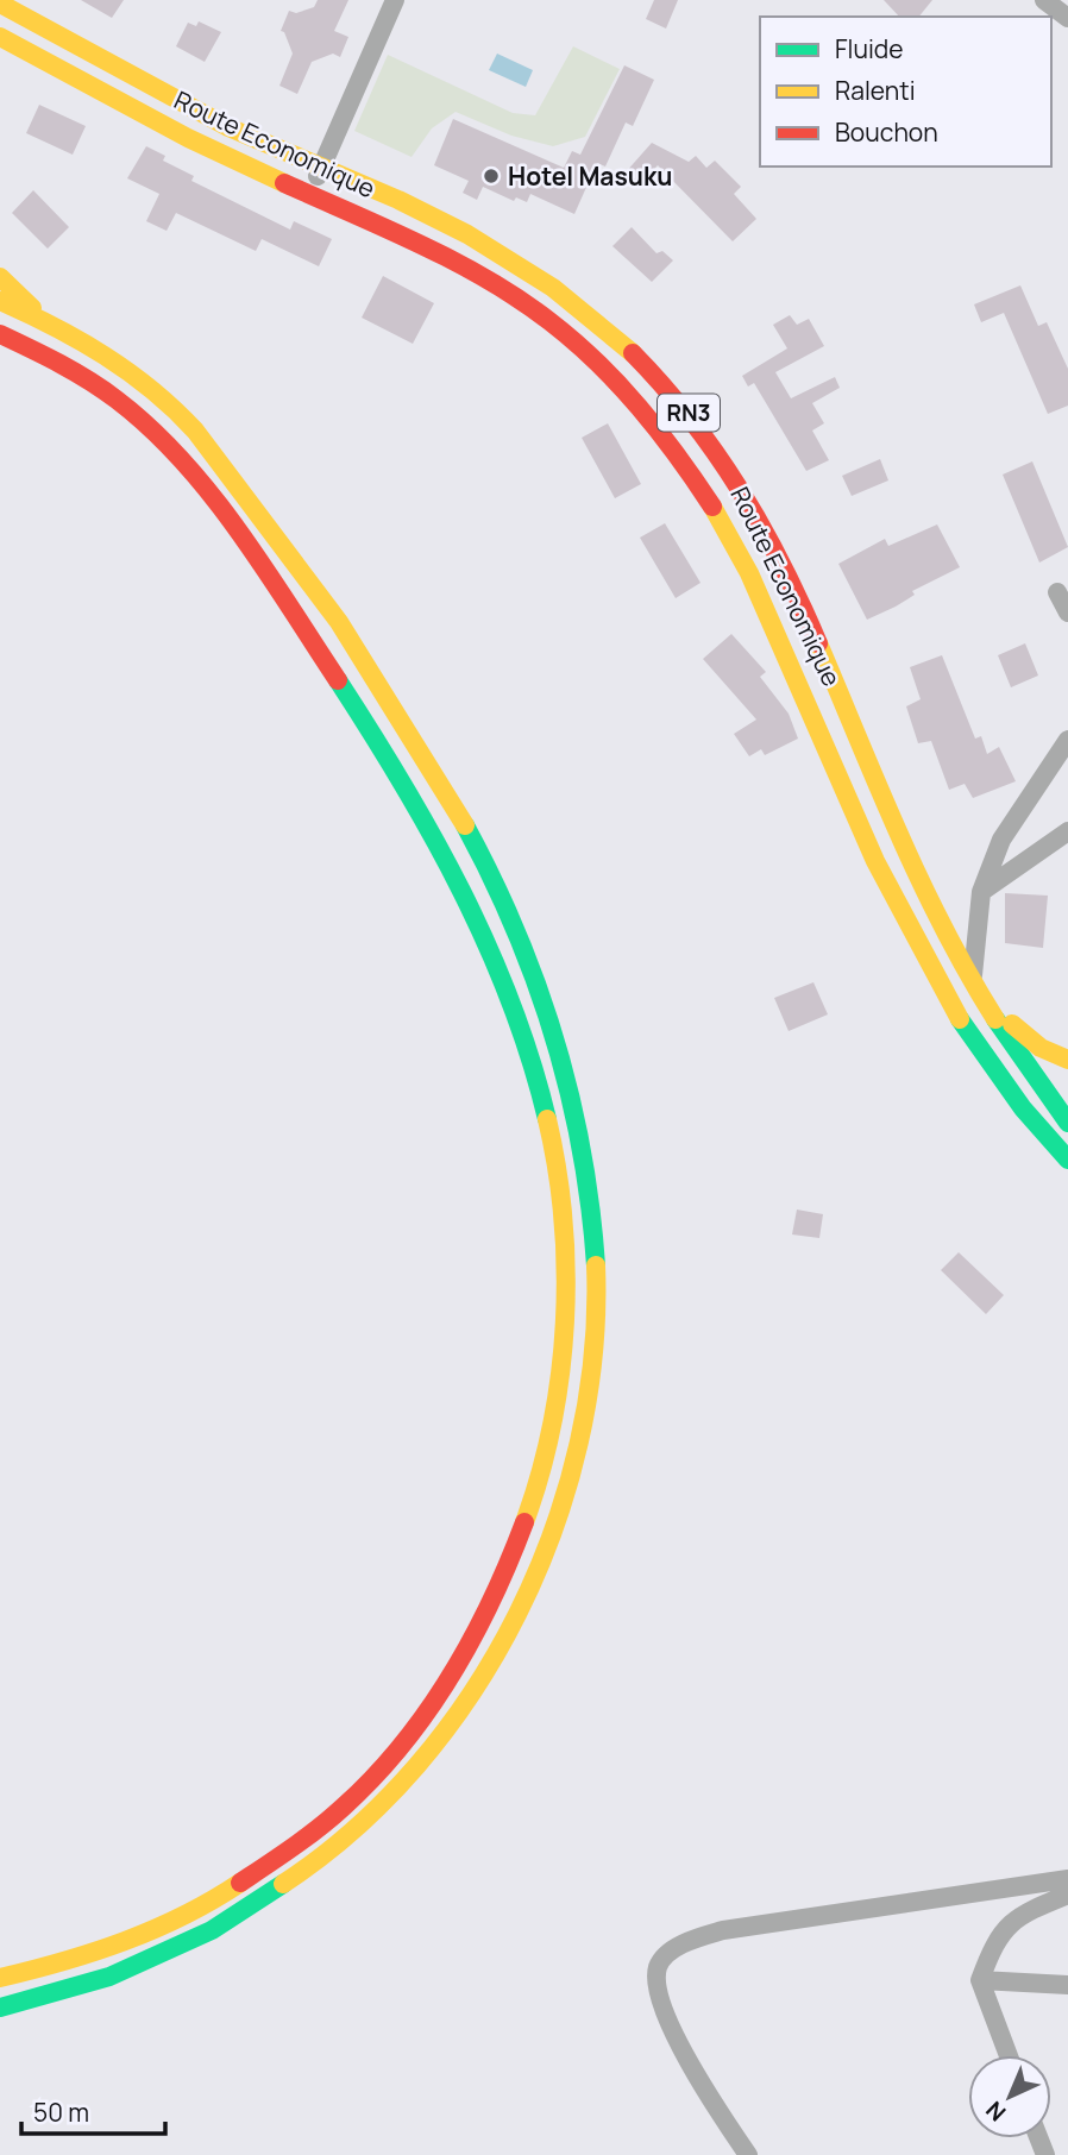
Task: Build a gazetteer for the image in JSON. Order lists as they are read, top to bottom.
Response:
{
  "streets": {
    "main road": ["Route Economique", "RN3"]
  },
  "places": ["Hotel Masuku"],
  "legend": ["Fluide", "Ralenti", "Bouchon"],
  "scale_bar": "50 m",
  "north": "bottom left"
}
